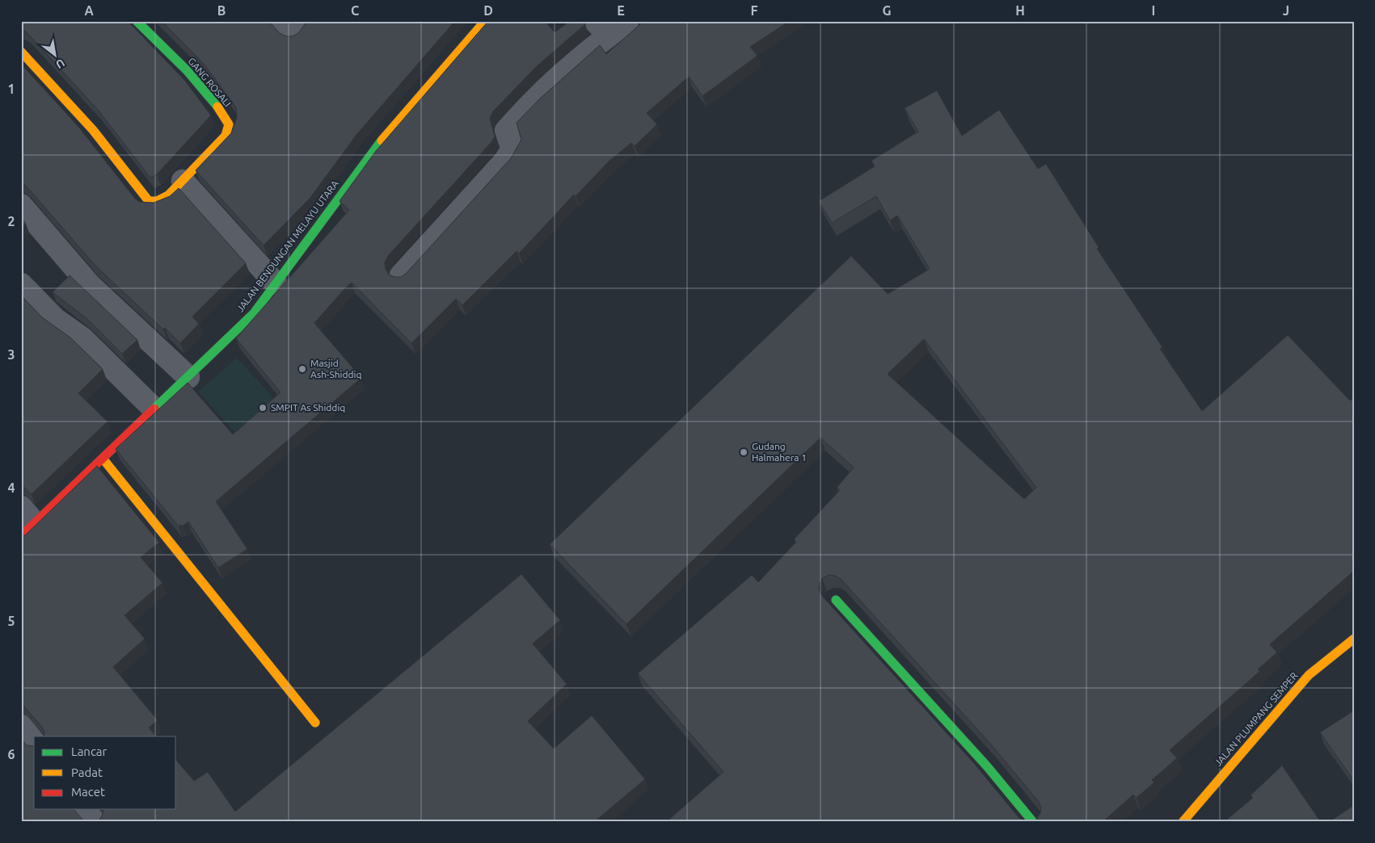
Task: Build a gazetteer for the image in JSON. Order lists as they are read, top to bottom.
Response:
{
  "streets": {
    "street": ["GANG ROSALI", "JALAN BENDUNGAN MELAYU UTARA", "JALAN PLUMPANG SEMPER"]
  },
  "places": ["Masjid Ash-Shiddiq", "SMPIT As Shiddiq", "Gudang Halmahera 1"],
  "legend": ["Lancar", "Padat", "Macet"],
  "north": "bottom right",
  "grid": {
    "columns": [
      "A",
      "B",
      "C",
      "D",
      "E",
      "F",
      "G",
      "H",
      "I",
      "J"
    ],
    "rows": [
      "1",
      "2",
      "3",
      "4",
      "5",
      "6"
    ]
  }
}
